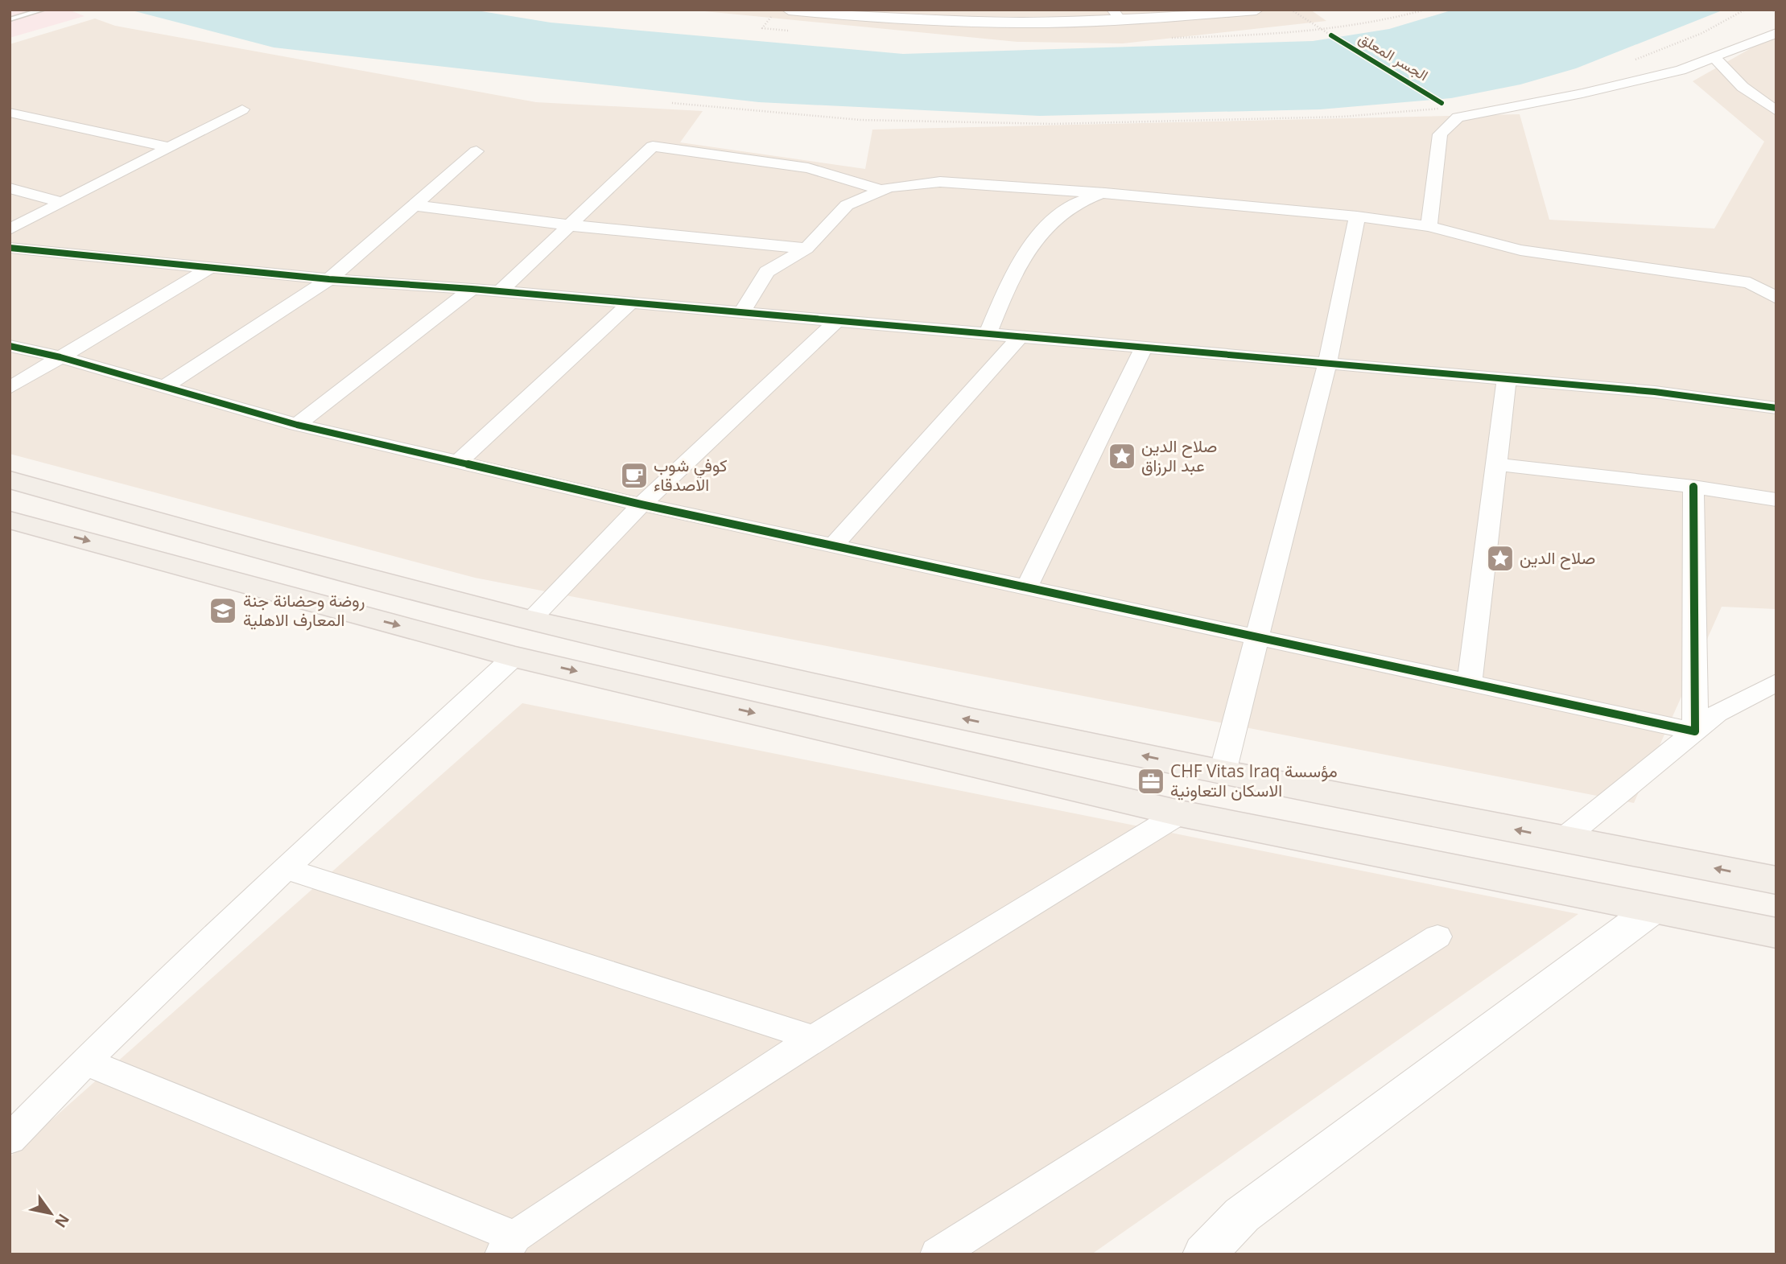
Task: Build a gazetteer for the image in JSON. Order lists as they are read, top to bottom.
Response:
{
  "streets": {
    "cycle path": ["الجسر المعلق"]
  },
  "places": {
    "place": ["صلاح الدين عبد الرزاق", "صلاح الدين"],
    "cafe": ["كوفي شوب الاصدقاء"],
    "school or university": ["روضة وحضانة جنة المعارف الاهلية"],
    "office": ["CHF Vitas Iraq مؤسسة الاسكان التعاونية"]
  },
  "north": "bottom right"
}
